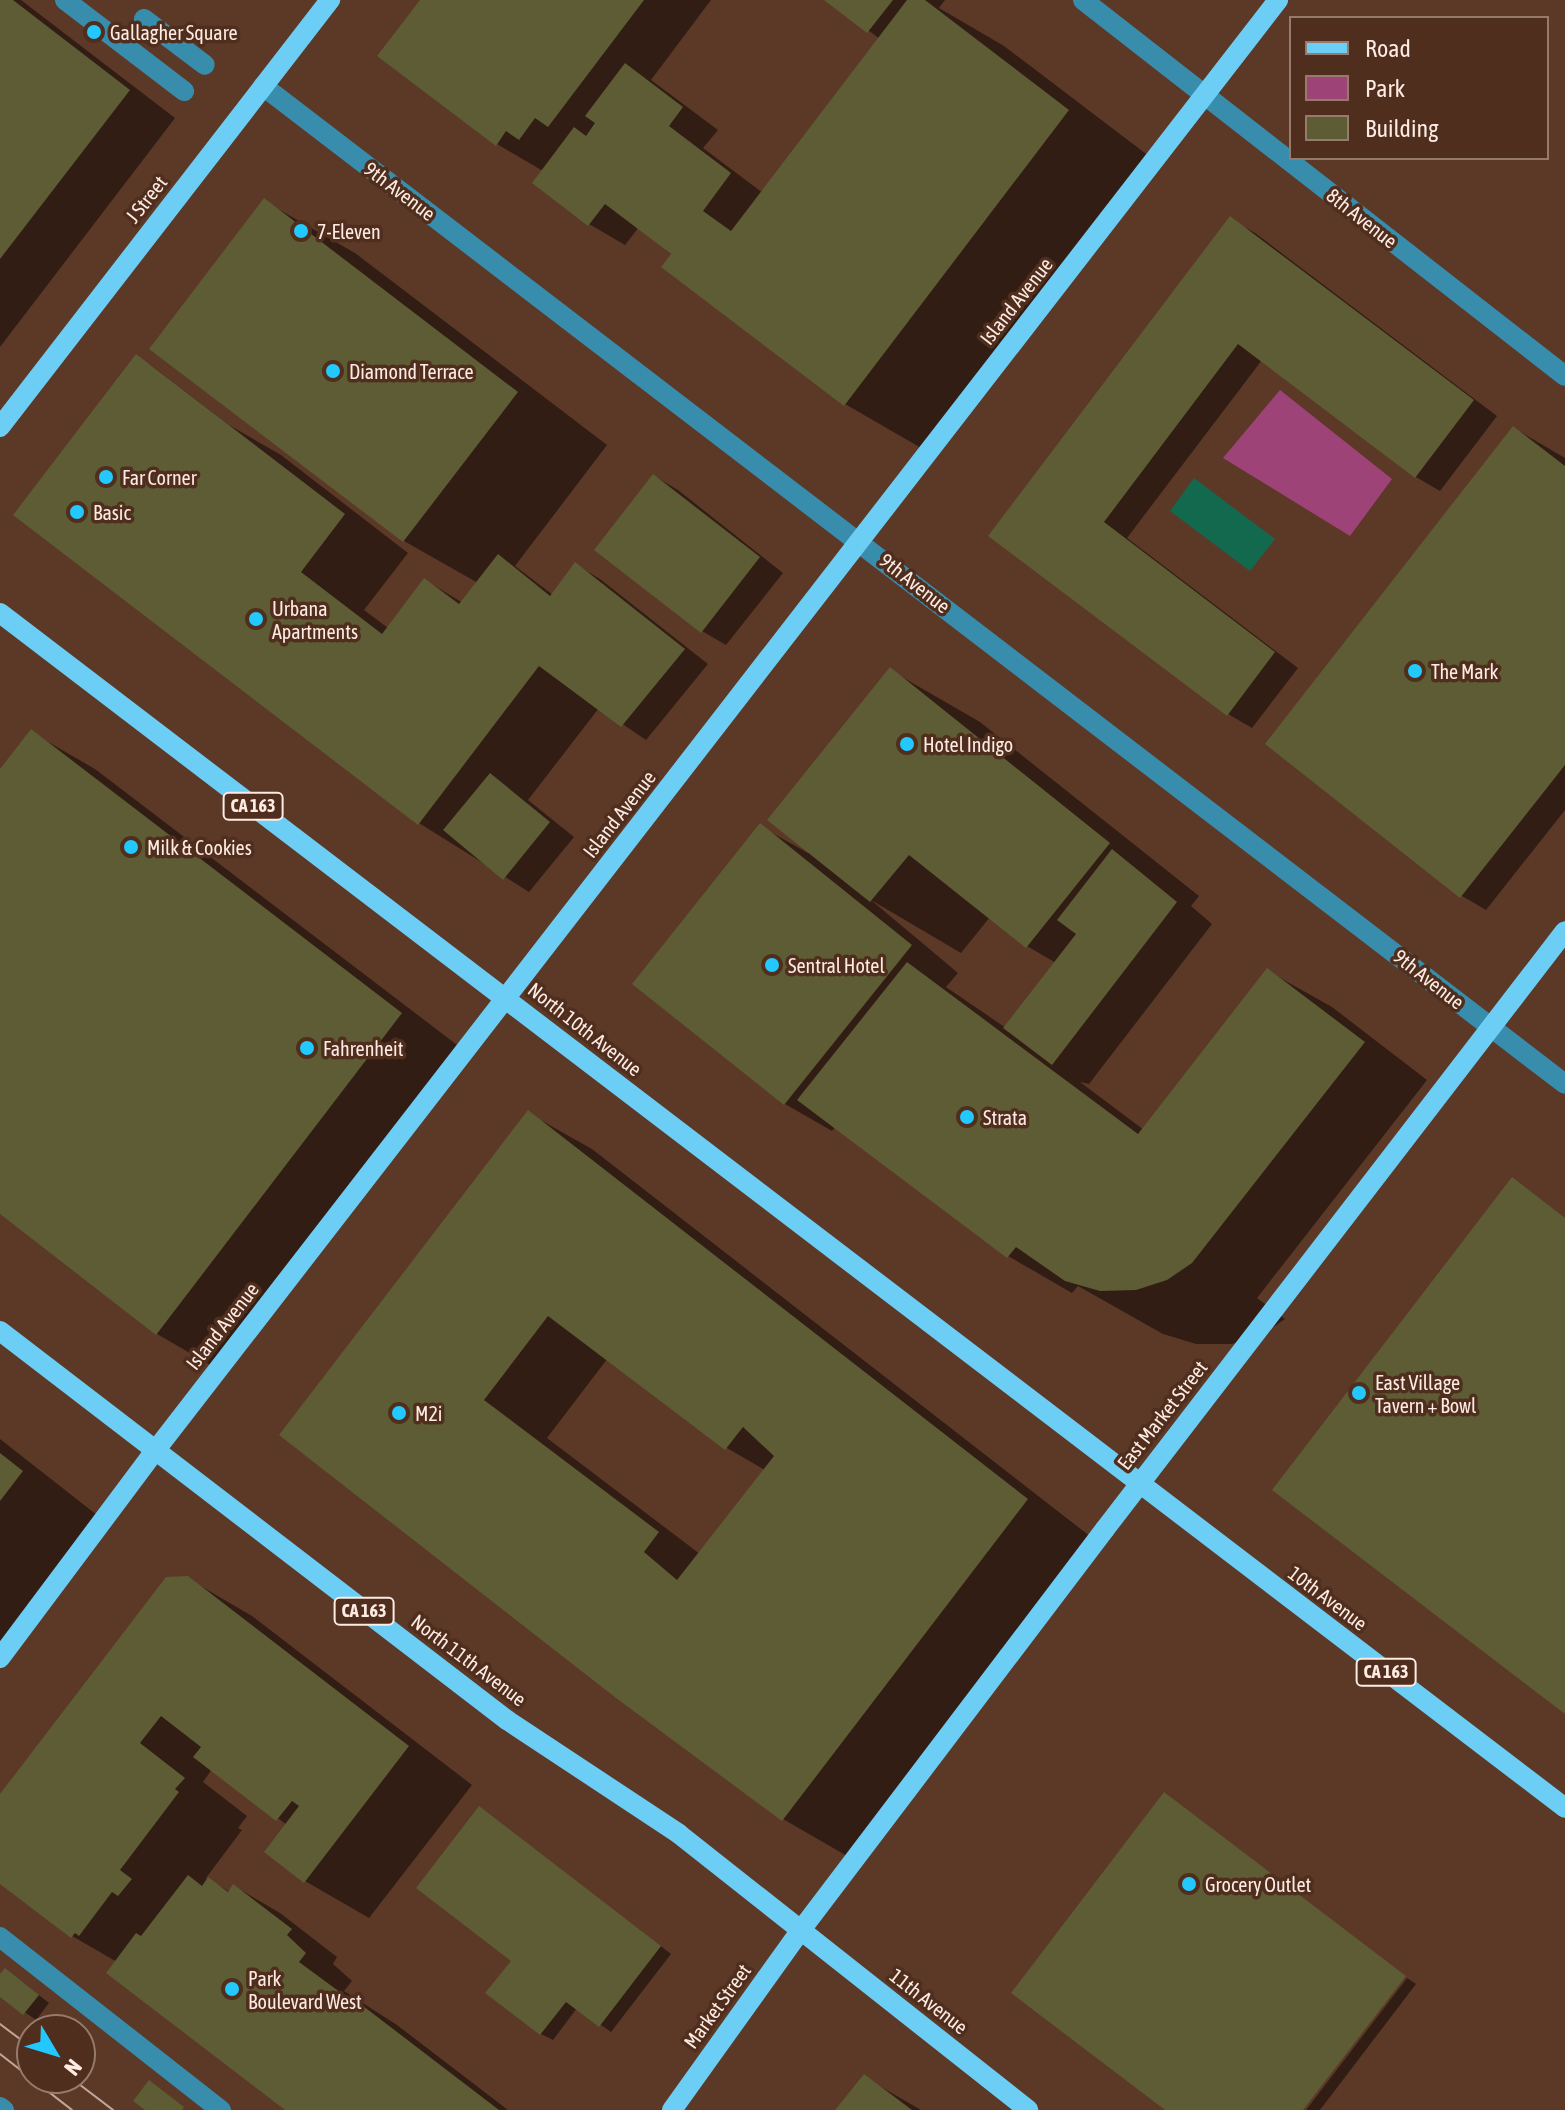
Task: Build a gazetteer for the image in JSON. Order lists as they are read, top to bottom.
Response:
{
  "streets": {
    "main road": [
      "J Street",
      "Island Avenue",
      "CA 163",
      "North 10th Avenue",
      "East Market Street",
      "10th Avenue",
      "North 11th Avenue",
      "11th Avenue",
      "Market Street"
    ],
    "street": ["9th Avenue", "8th Avenue"]
  },
  "crossings": [
    ["9th Avenue", "J Street"],
    ["9th Avenue", "Island Avenue"],
    ["9th Avenue", "East Market Street"],
    ["8th Avenue", "Island Avenue"],
    ["Island Avenue", "North 10th Avenue"],
    ["Island Avenue", "North 11th Avenue"],
    ["North 10th Avenue", "East Market Street"],
    ["North 10th Avenue", "10th Avenue"],
    ["East Market Street", "10th Avenue"],
    ["East Market Street", "North 11th Avenue"],
    ["East Market Street", "11th Avenue"],
    ["East Market Street", "Market Street"],
    ["North 11th Avenue", "11th Avenue"],
    ["North 11th Avenue", "Market Street"],
    ["11th Avenue", "Market Street"]
  ],
  "places": [
    "Gallagher Square",
    "7-Eleven",
    "Diamond Terrace",
    "Far Corner",
    "Basic",
    "Urbana Apartments",
    "The Mark",
    "Hotel Indigo",
    "Milk & Cookies",
    "Sentral Hotel",
    "Fahrenheit",
    "Strata",
    "East Village Tavern + Bowl",
    "M2i",
    "Grocery Outlet",
    "Park Boulevard West"
  ],
  "legend": ["Road", "Park", "Building"],
  "north": "bottom right"
}
